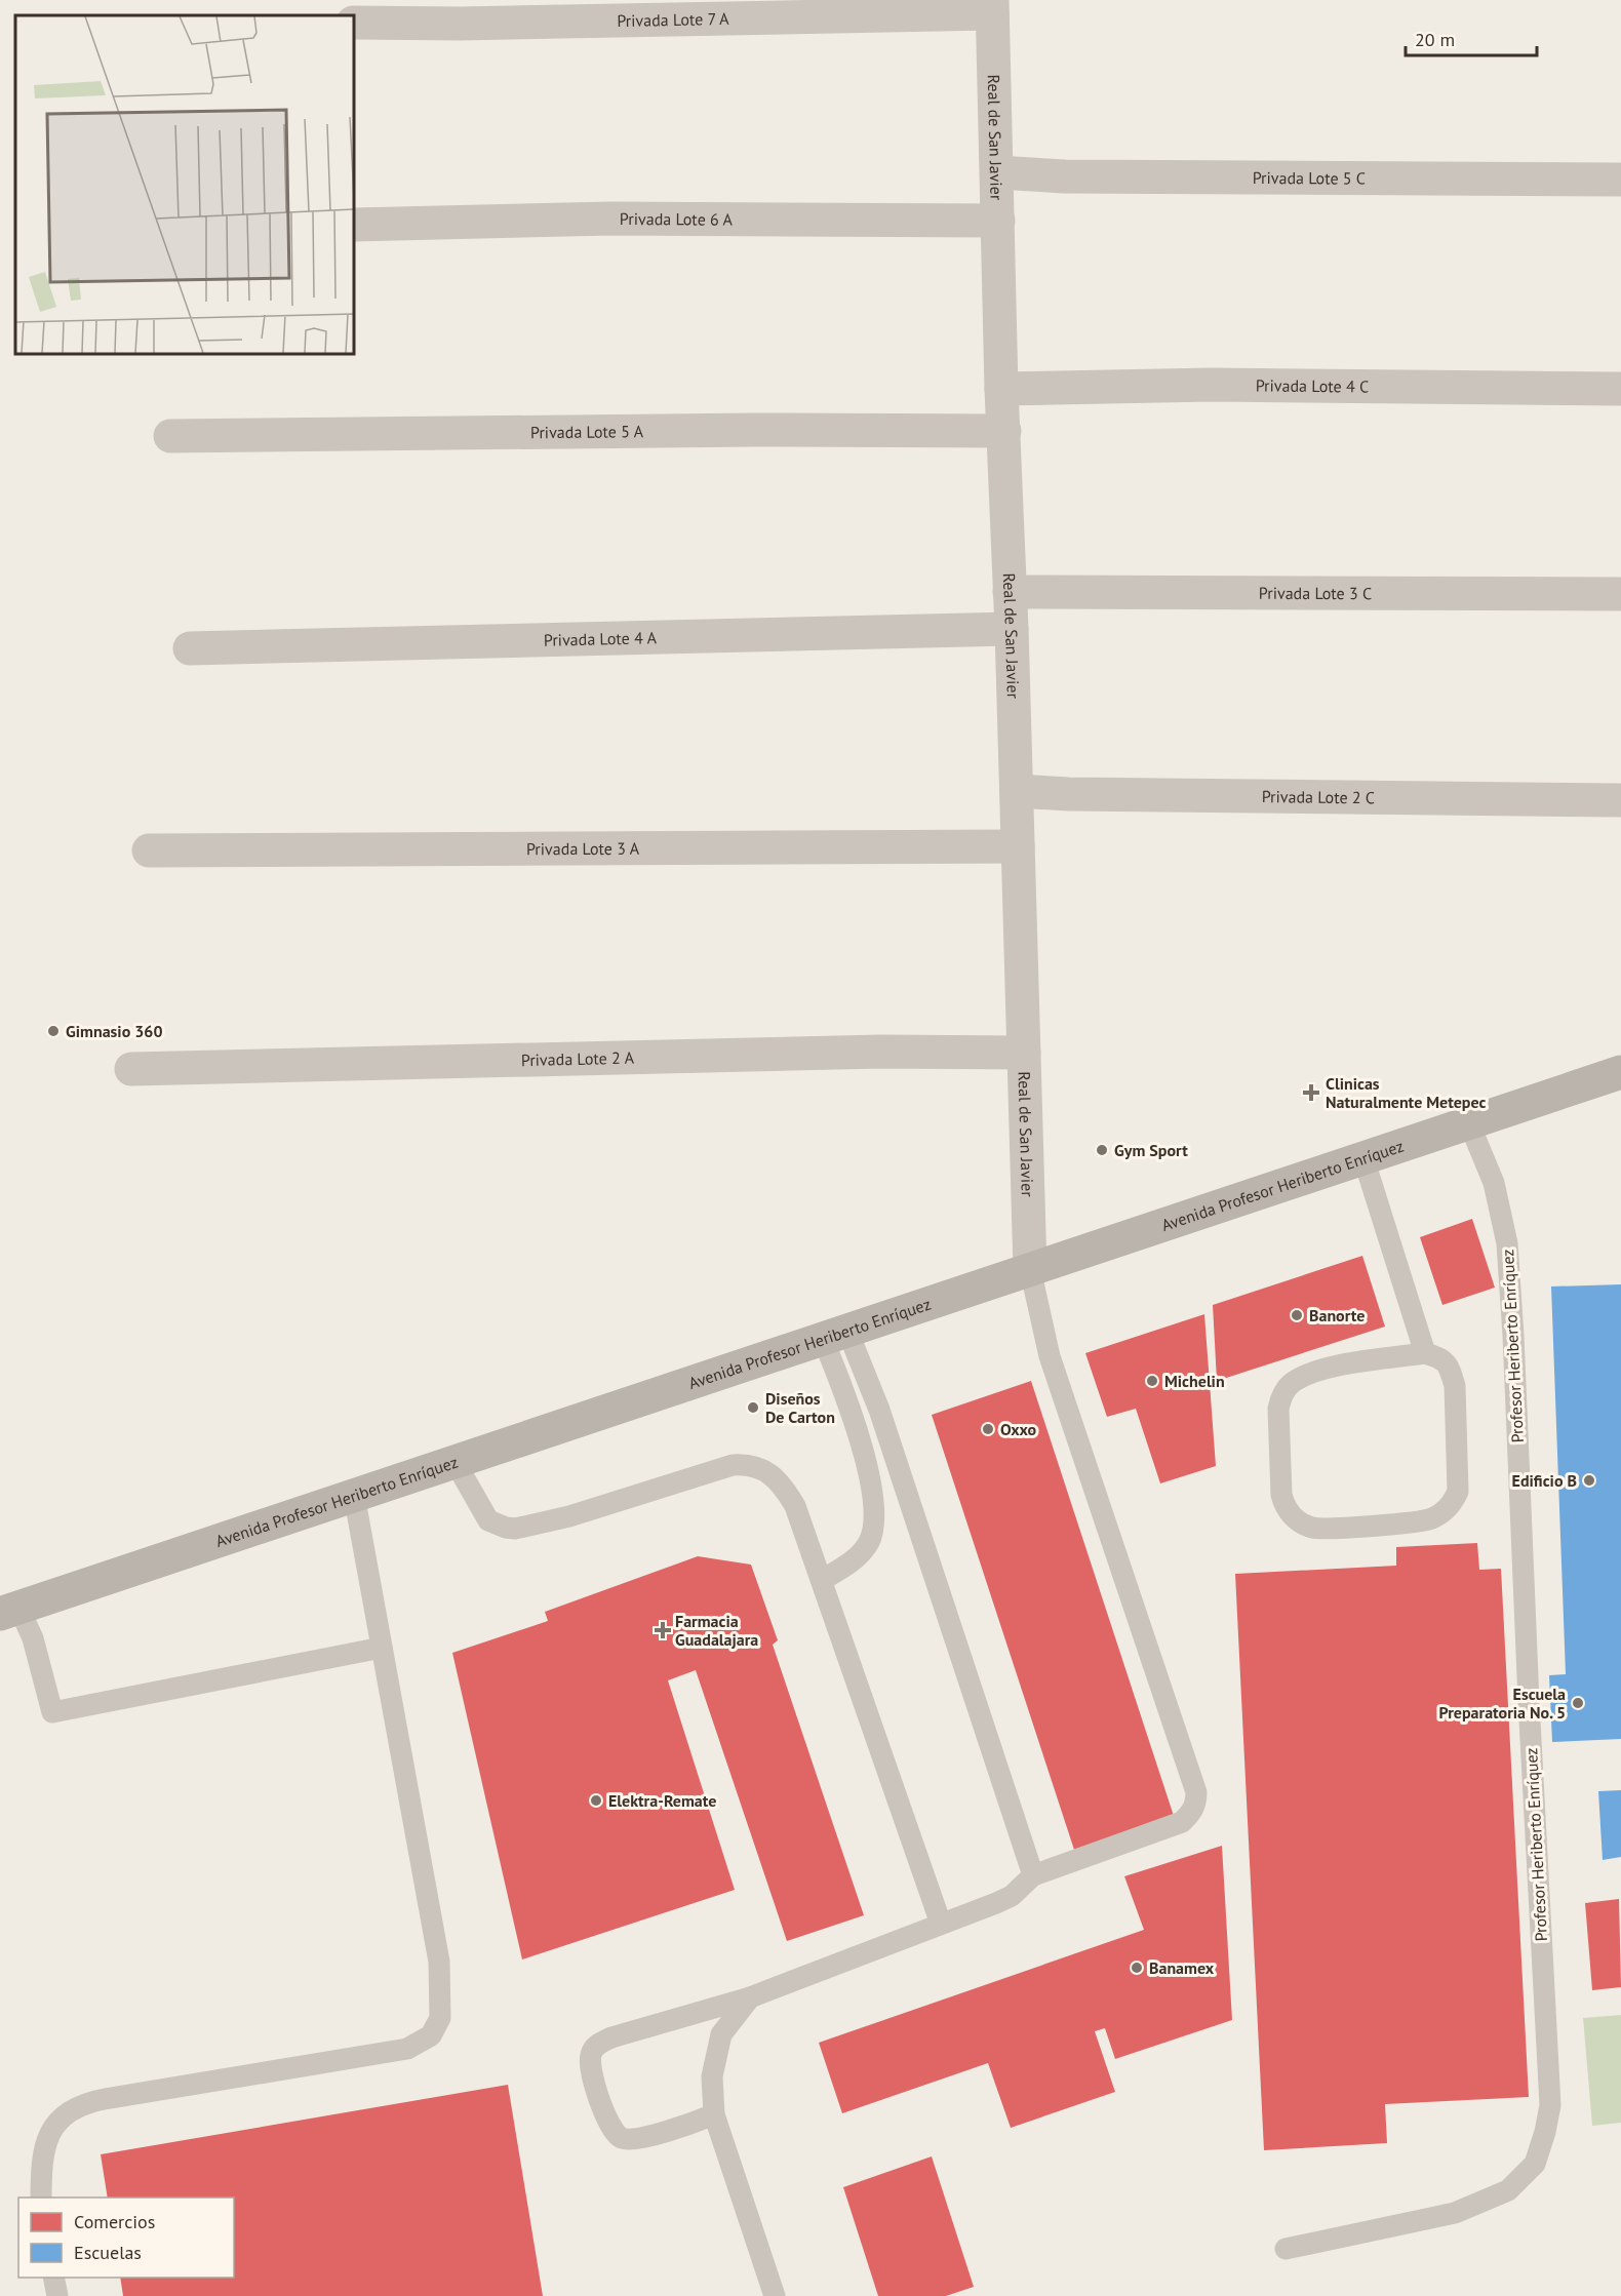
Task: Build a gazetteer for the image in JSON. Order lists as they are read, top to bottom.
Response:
{
  "streets": {
    "main road": ["Avenida Profesor Heriberto Enríquez"],
    "street": [
      "Privada Lote 7 A",
      "Real de San Javier",
      "Privada Lote 5 C",
      "Privada Lote 6 A",
      "Privada Lote 4 C",
      "Privada Lote 5 A",
      "Privada Lote 3 C",
      "Privada Lote 4 A",
      "Privada Lote 2 C",
      "Privada Lote 3 A",
      "Privada Lote 2 A"
    ],
    "lane": ["Profesor Heriberto Enríquez"]
  },
  "crossings": [
    ["Privada Lote 7 A", "Real de San Javier"],
    ["Real de San Javier", "Privada Lote 5 C"],
    ["Real de San Javier", "Privada Lote 6 A"],
    ["Real de San Javier", "Privada Lote 4 C"],
    ["Real de San Javier", "Privada Lote 5 A"],
    ["Real de San Javier", "Privada Lote 3 C"],
    ["Real de San Javier", "Privada Lote 4 A"],
    ["Real de San Javier", "Privada Lote 2 C"],
    ["Real de San Javier", "Privada Lote 3 A"],
    ["Real de San Javier", "Privada Lote 2 A"],
    ["Real de San Javier", "Avenida Profesor Heriberto Enríquez"],
    ["Avenida Profesor Heriberto Enríquez", "Profesor Heriberto Enríquez"]
  ],
  "places": {
    "other": [
      "Gimnasio 360",
      "Gym Sport",
      "Banorte",
      "Michelin",
      "Diseños De Carton",
      "Oxxo",
      "Edificio B",
      "Escuela Preparatoria No. 5",
      "Elektra-Remate",
      "Banamex"
    ],
    "health": ["Clinicas Naturalmente Metepec", "Farmacia Guadalajara"]
  },
  "legend": ["Comercios", "Escuelas"],
  "scale_bar": "20 m"
}
